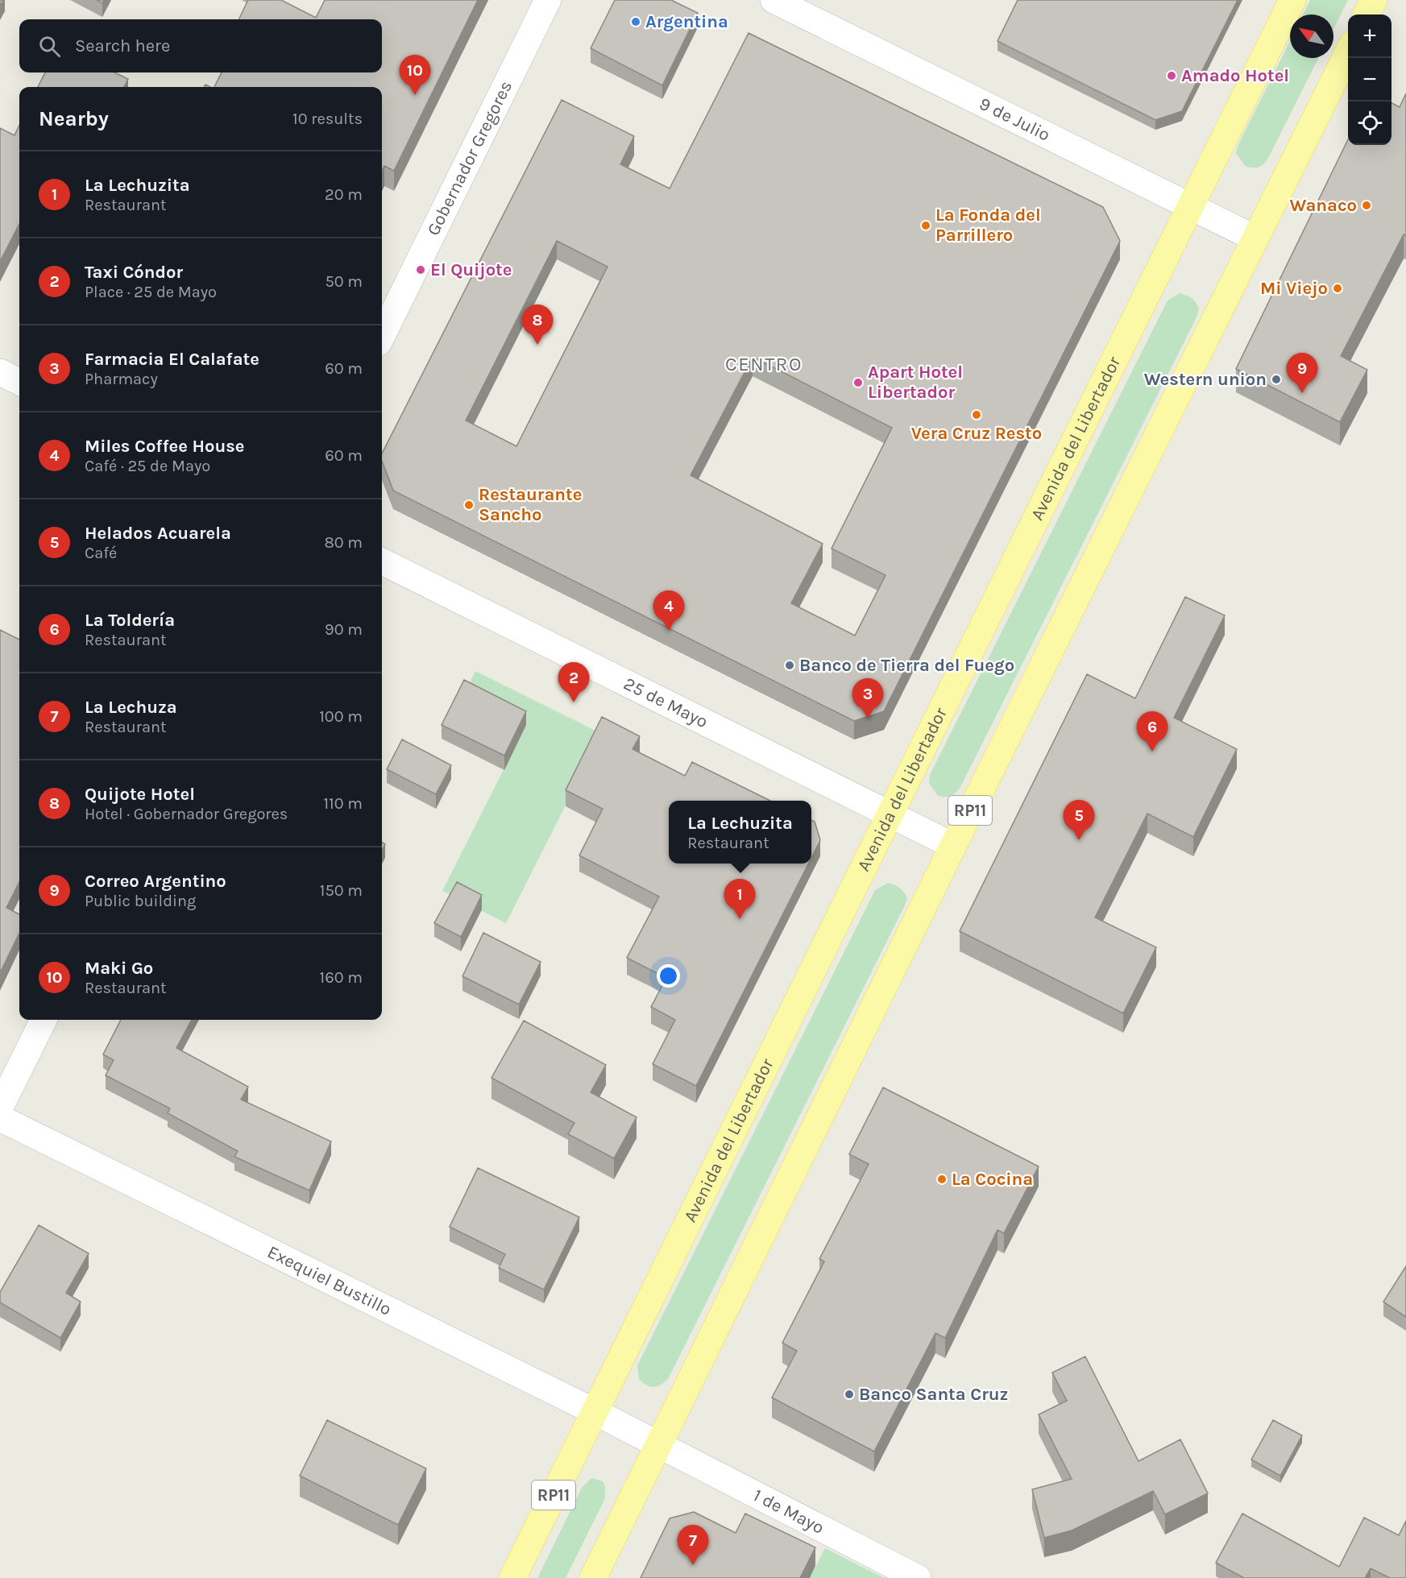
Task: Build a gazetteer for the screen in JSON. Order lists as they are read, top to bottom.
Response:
{
  "streets": {
    "main road": ["Avenida del Libertador", "RP11"],
    "street": [
      "9 de Julio",
      "Gobernador Gregores",
      "25 de Mayo",
      "Exequiel Bustillo",
      "1 de Mayo"
    ]
  },
  "crossings": [
    ["9 de Julio", "Avenida del Libertador"],
    ["9 de Julio", "RP11"],
    ["Avenida del Libertador", "25 de Mayo"],
    ["Avenida del Libertador", "Exequiel Bustillo"],
    ["25 de Mayo", "RP11"],
    ["RP11", "Exequiel Bustillo"],
    ["RP11", "1 de Mayo"],
    ["Exequiel Bustillo", "1 de Mayo"]
  ],
  "districts": ["CENTRO"],
  "places": [
    "Argentina",
    "Amado Hotel",
    "Wanaco",
    "La Fonda del Parrillero",
    "El Quijote",
    "Mi Viejo",
    "Western union",
    "Apart Hotel Libertador",
    "Vera Cruz Resto",
    "Restaurante Sancho",
    "Banco de Tierra del Fuego",
    "La Cocina",
    "Banco Santa Cruz"
  ],
  "north": "top left",
  "page": {
    "map_buttons": ["+", "−"],
    "search": "Search here",
    "pins": [
      "10",
      "8",
      "9",
      "4",
      "2",
      "3",
      "6",
      "5",
      "1",
      "7"
    ],
    "heading": ["Nearby", "10 results"],
    "list": [
      {
        "mark": "1",
        "name": "La Lechuzita",
        "note": "Restaurant",
        "value": "20 m"
      },
      {
        "mark": "2",
        "name": "Taxi Cóndor",
        "note": "Place · 25 de Mayo",
        "value": "50 m"
      },
      {
        "mark": "3",
        "name": "Farmacia El Calafate",
        "note": "Pharmacy",
        "value": "60 m"
      },
      {
        "mark": "4",
        "name": "Miles Coffee House",
        "note": "Café · 25 de Mayo",
        "value": "60 m"
      },
      {
        "mark": "5",
        "name": "Helados Acuarela",
        "note": "Café",
        "value": "80 m"
      },
      {
        "mark": "6",
        "name": "La Toldería",
        "note": "Restaurant",
        "value": "90 m"
      },
      {
        "mark": "7",
        "name": "La Lechuza",
        "note": "Restaurant",
        "value": "100 m"
      },
      {
        "mark": "8",
        "name": "Quijote Hotel",
        "note": "Hotel · Gobernador Gregores",
        "value": "110 m"
      },
      {
        "mark": "9",
        "name": "Correo Argentino",
        "note": "Public building",
        "value": "150 m"
      },
      {
        "mark": "10",
        "name": "Maki Go",
        "note": "Restaurant",
        "value": "160 m"
      }
    ],
    "popup": ["La Lechuzita", "Restaurant"]
  }
}
